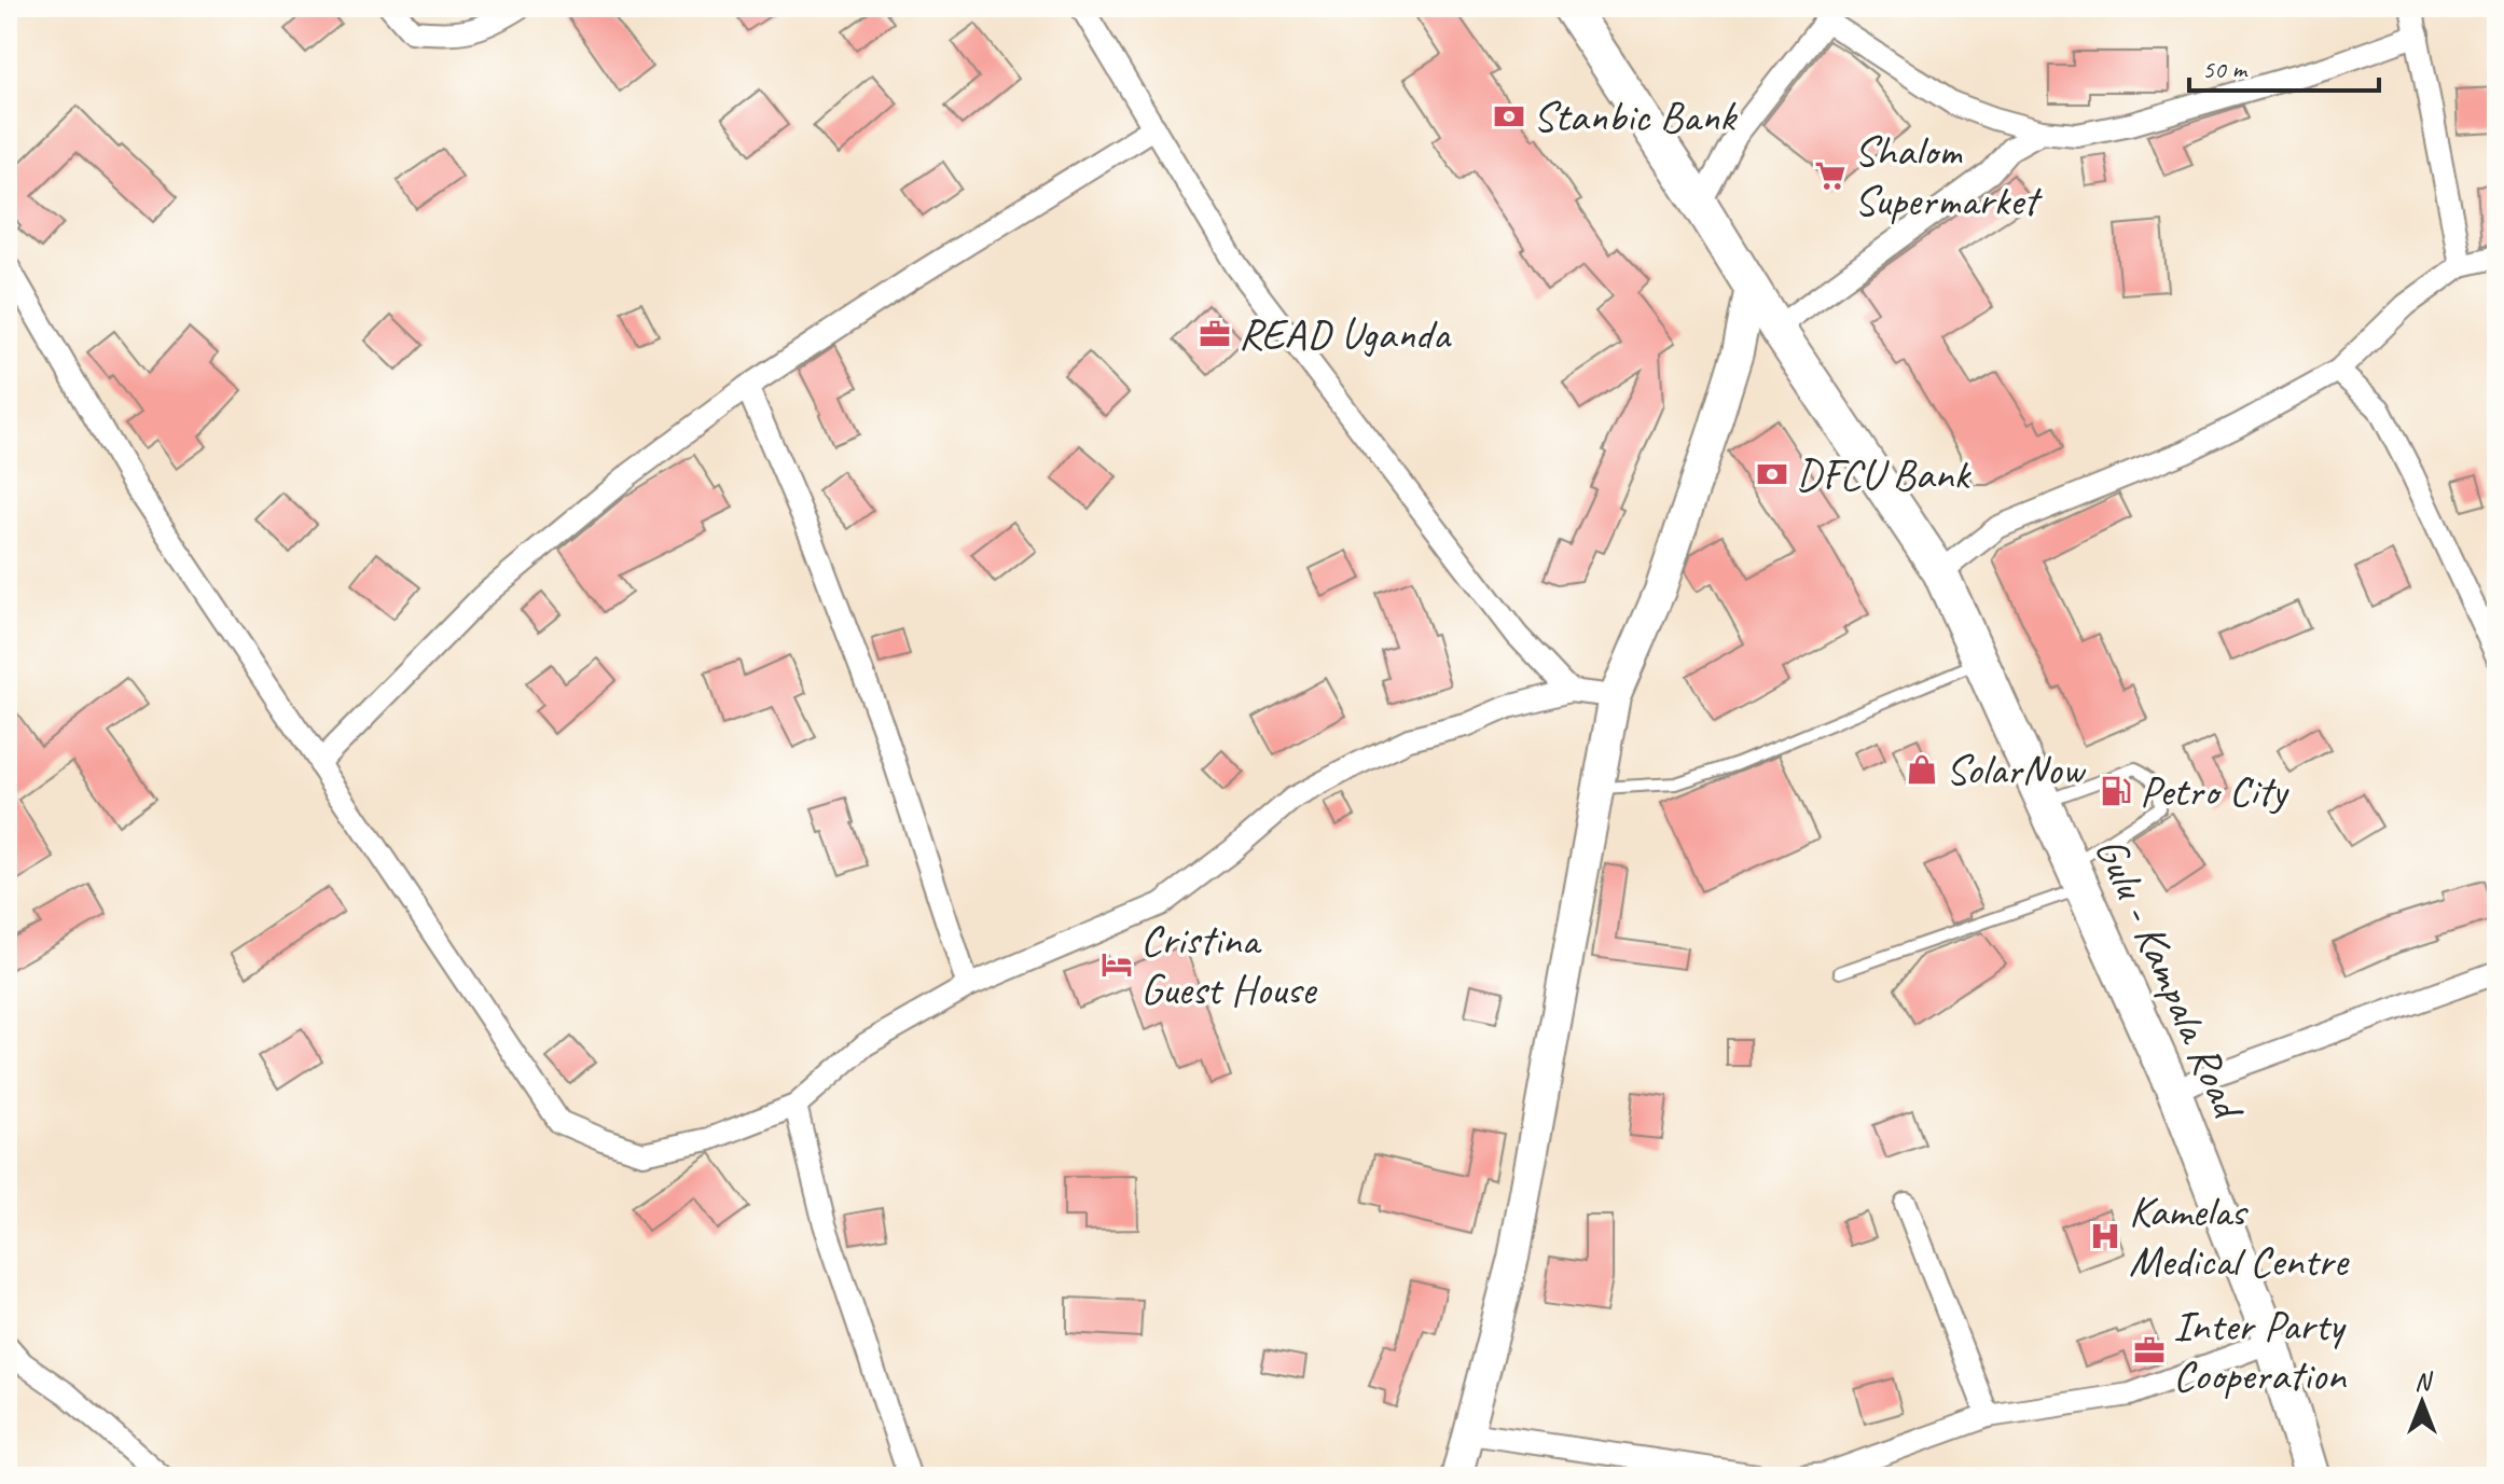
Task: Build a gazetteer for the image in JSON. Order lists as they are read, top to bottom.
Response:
{
  "streets": {
    "main road": ["Gulu - Kampala Road"]
  },
  "places": {
    "bank": ["Stanbic Bank", "DFCU Bank"],
    "supermarket": ["Shalom Supermarket"],
    "office": ["READ Uganda", "Inter Party Cooperation"],
    "shop": ["SolarNow"],
    "fuel station": ["Petro City"],
    "hotel": ["Cristina Guest House"],
    "hospital": ["Kamelas Medical Centre"]
  },
  "scale_bar": "50 m",
  "north": "top"
}
